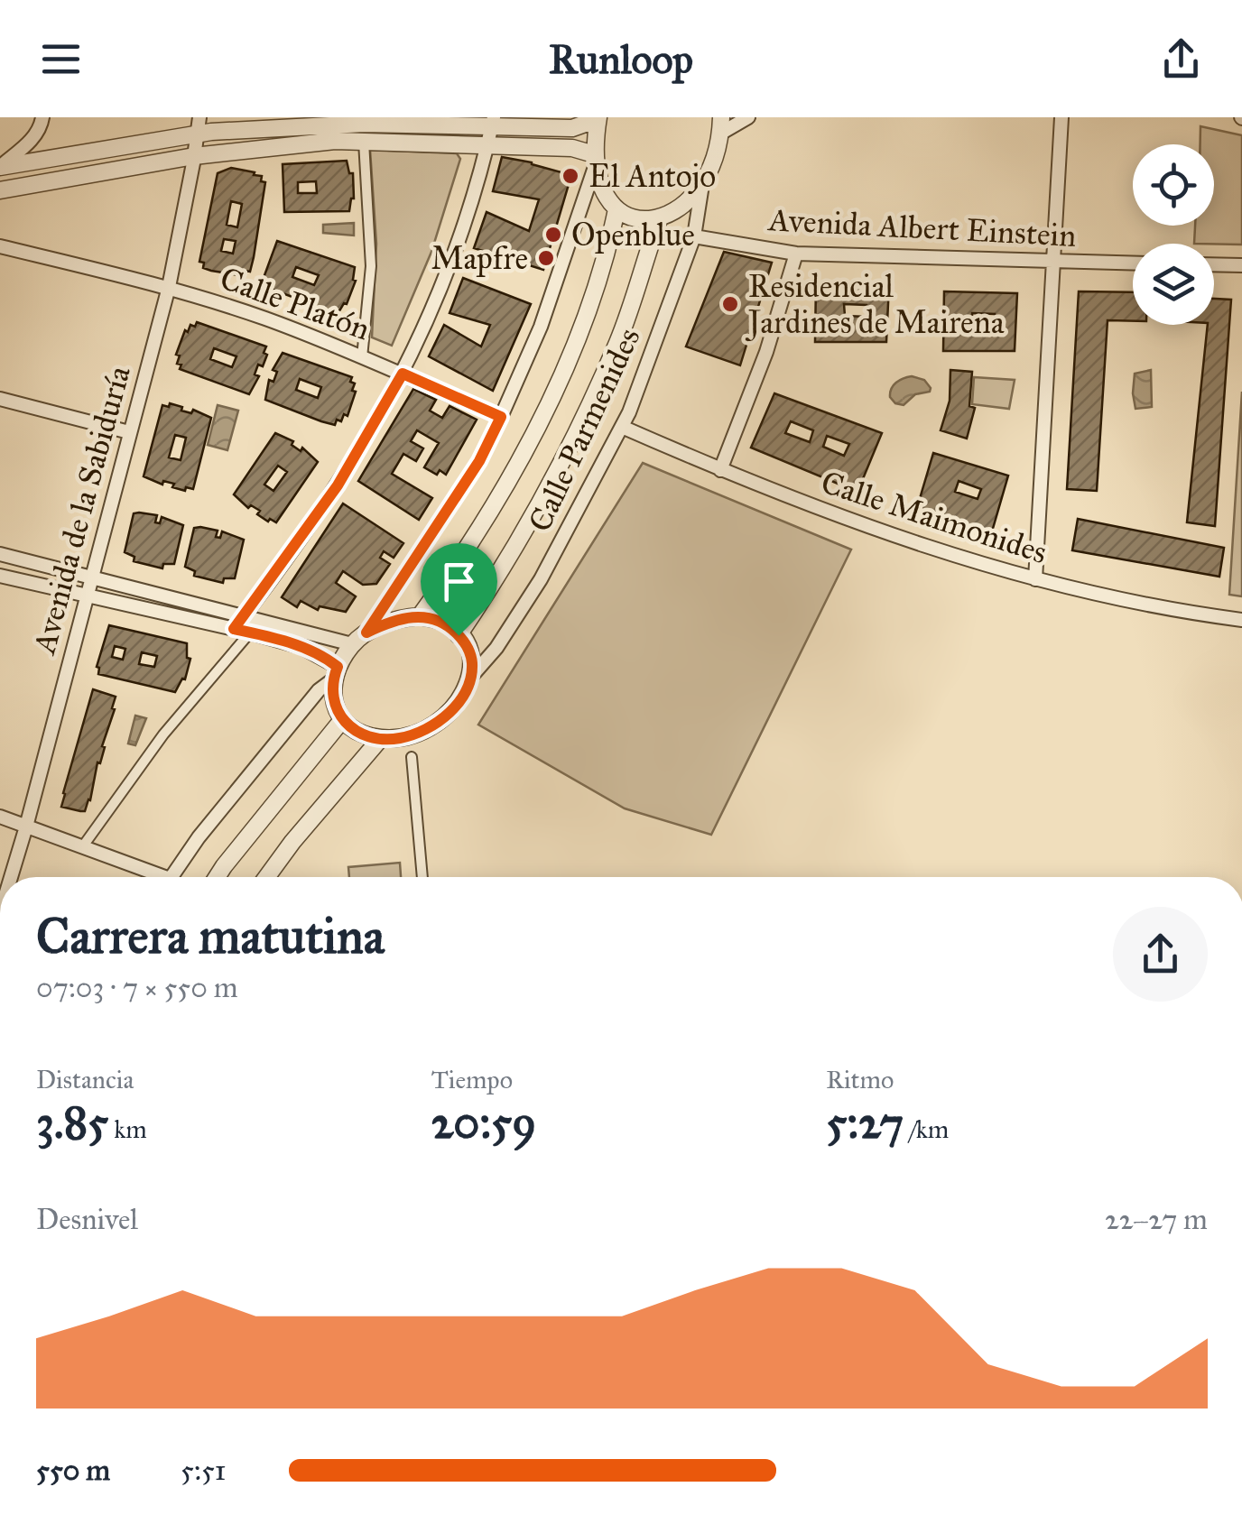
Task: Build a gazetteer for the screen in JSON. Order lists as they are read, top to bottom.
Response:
{
  "streets": {
    "street": [
      "Avenida Albert Einstein",
      "Calle Platón",
      "Calle Parmenides",
      "Avenida de la Sabiduría",
      "Calle Maimonides"
    ]
  },
  "crossings": [
    ["Avenida Albert Einstein", "Calle Parmenides"],
    ["Calle Platón", "Avenida de la Sabiduría"],
    ["Calle Parmenides", "Calle Maimonides"]
  ],
  "places": [
    "El Antojo",
    "Openblue",
    "Mapfre",
    "Residencial Jardines de Mairena"
  ],
  "page": {
    "header": "Runloop",
    "heading": ["Carrera matutina", "07:03 · 7 × 550 m"],
    "stats": [
      ["Distancia", "3.85 km"],
      ["Tiempo", "20:59"],
      ["Ritmo", "5:27 /km"]
    ],
    "chart": ["Desnivel", "22–27 m"],
    "list": [
      {
        "name": "550 m",
        "note": "5:51"
      }
    ]
  }
}
